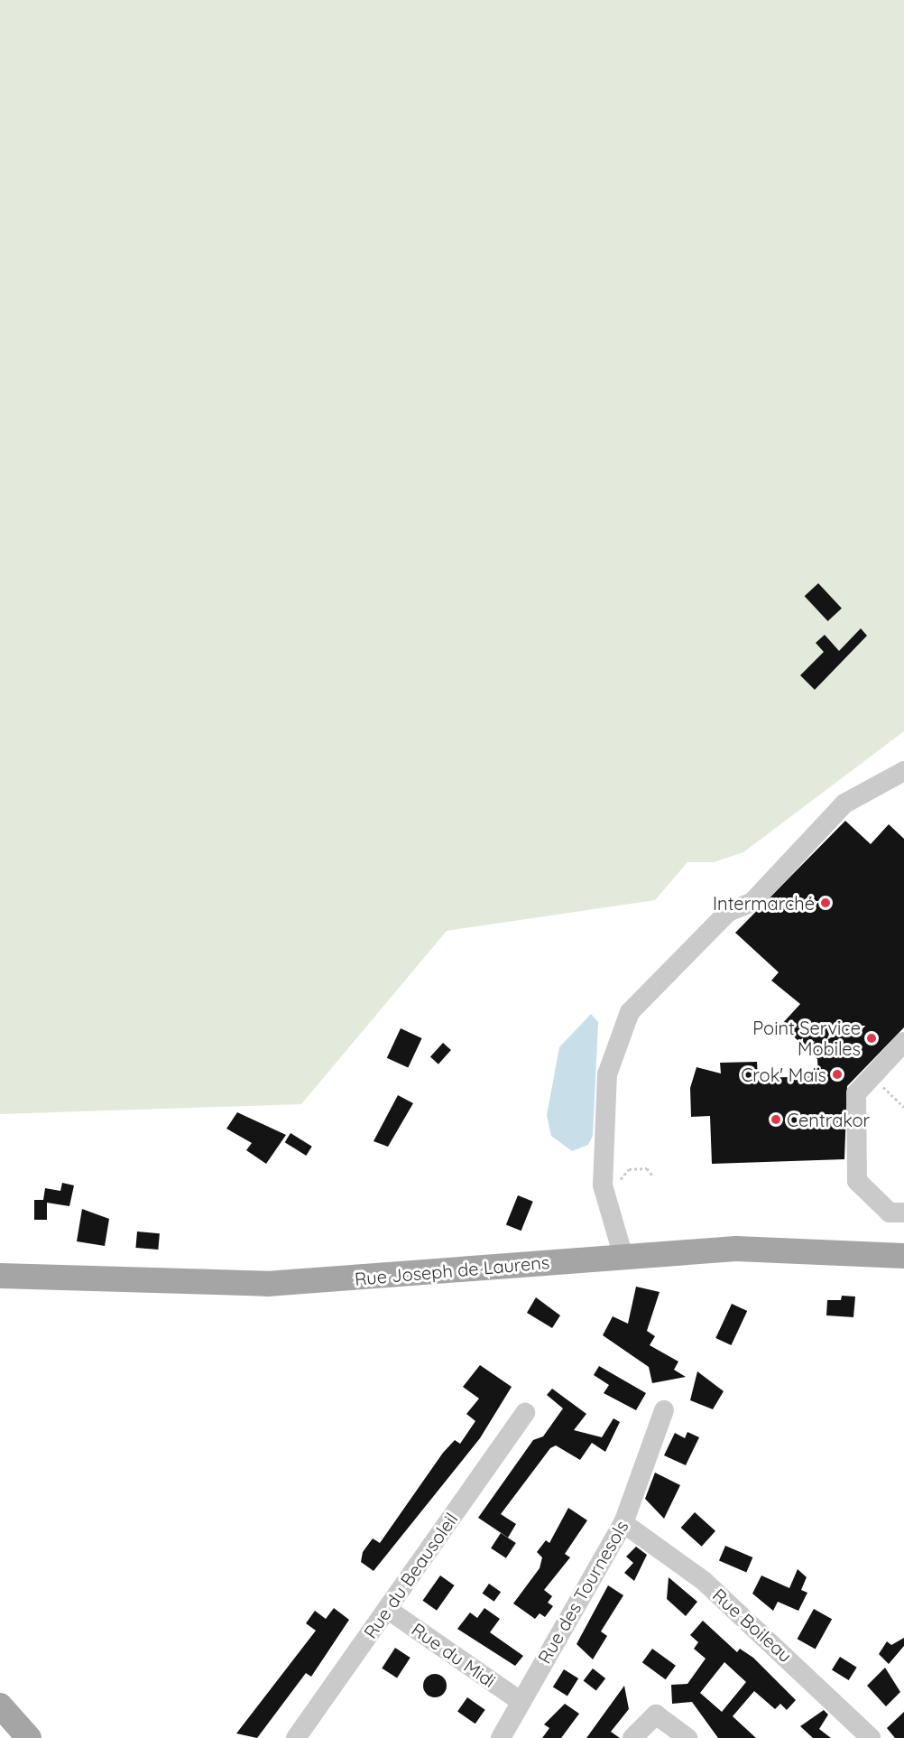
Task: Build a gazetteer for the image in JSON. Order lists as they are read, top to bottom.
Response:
{
  "streets": {
    "main road": ["Rue Joseph de Laurens"],
    "street": [
      "Rue du Beausoleil",
      "Rue des Tournesols",
      "Rue Boileau",
      "Rue du Midi"
    ]
  },
  "crossings": [
    ["Rue du Beausoleil", "Rue du Midi"],
    ["Rue des Tournesols", "Rue Boileau"],
    ["Rue des Tournesols", "Rue du Midi"]
  ],
  "places": [
    "Intermarché",
    "Point Service Mobiles",
    "Crok' Maïs",
    "Centrakor"
  ]
}
